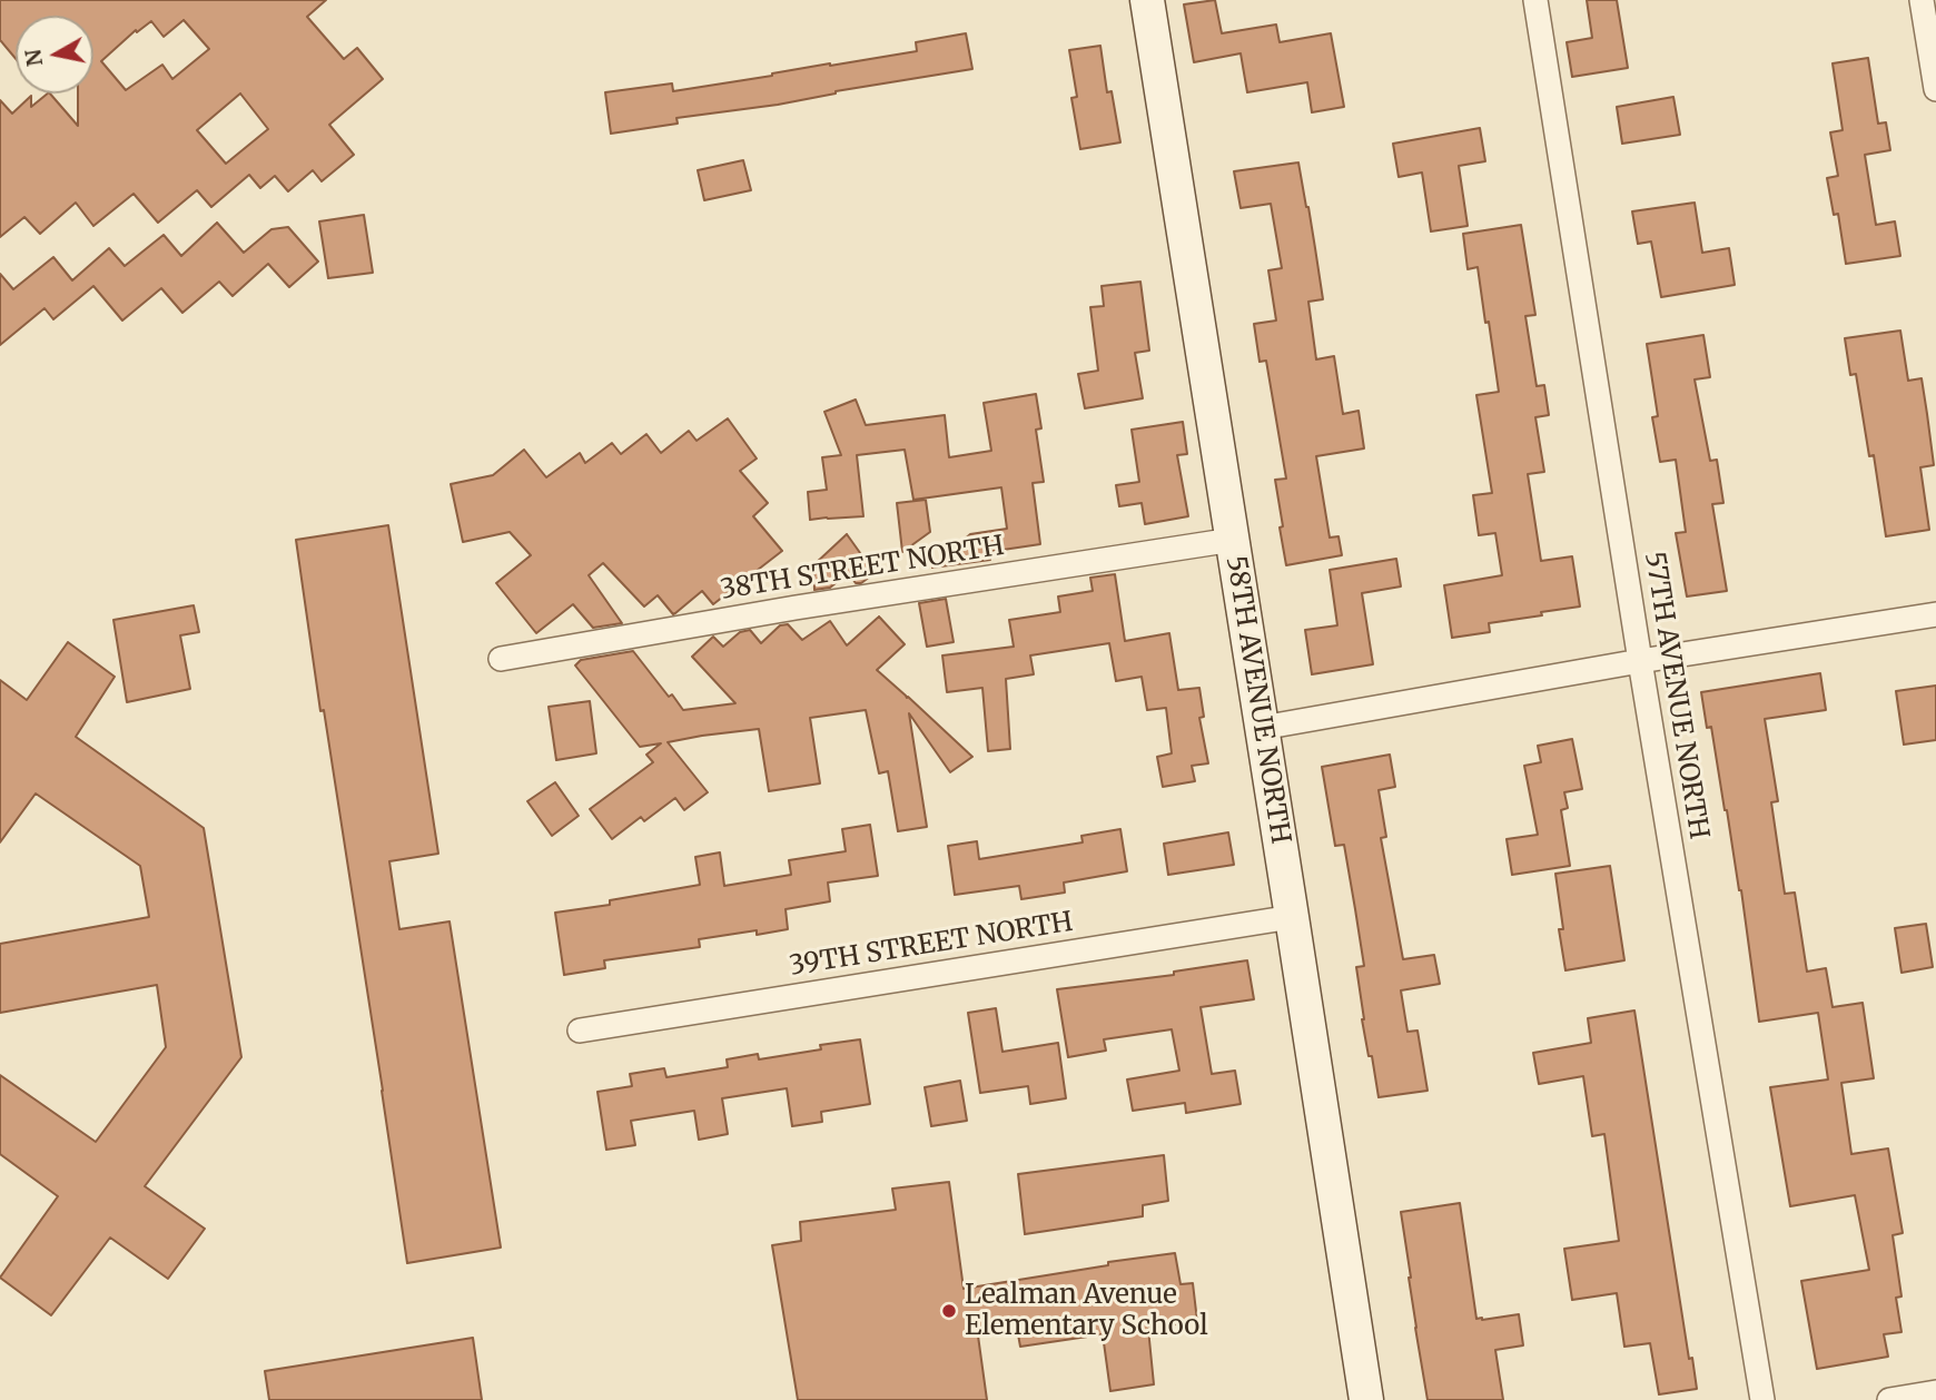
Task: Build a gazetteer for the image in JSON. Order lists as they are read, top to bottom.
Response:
{
  "streets": {
    "street": [
      "38TH STREET NORTH",
      "57TH AVENUE NORTH",
      "58TH AVENUE NORTH",
      "39TH STREET NORTH"
    ]
  },
  "crossings": [
    ["38TH STREET NORTH", "58TH AVENUE NORTH"],
    ["58TH AVENUE NORTH", "39TH STREET NORTH"]
  ],
  "places": ["Lealman Avenue Elementary School"],
  "north": "left"
}
